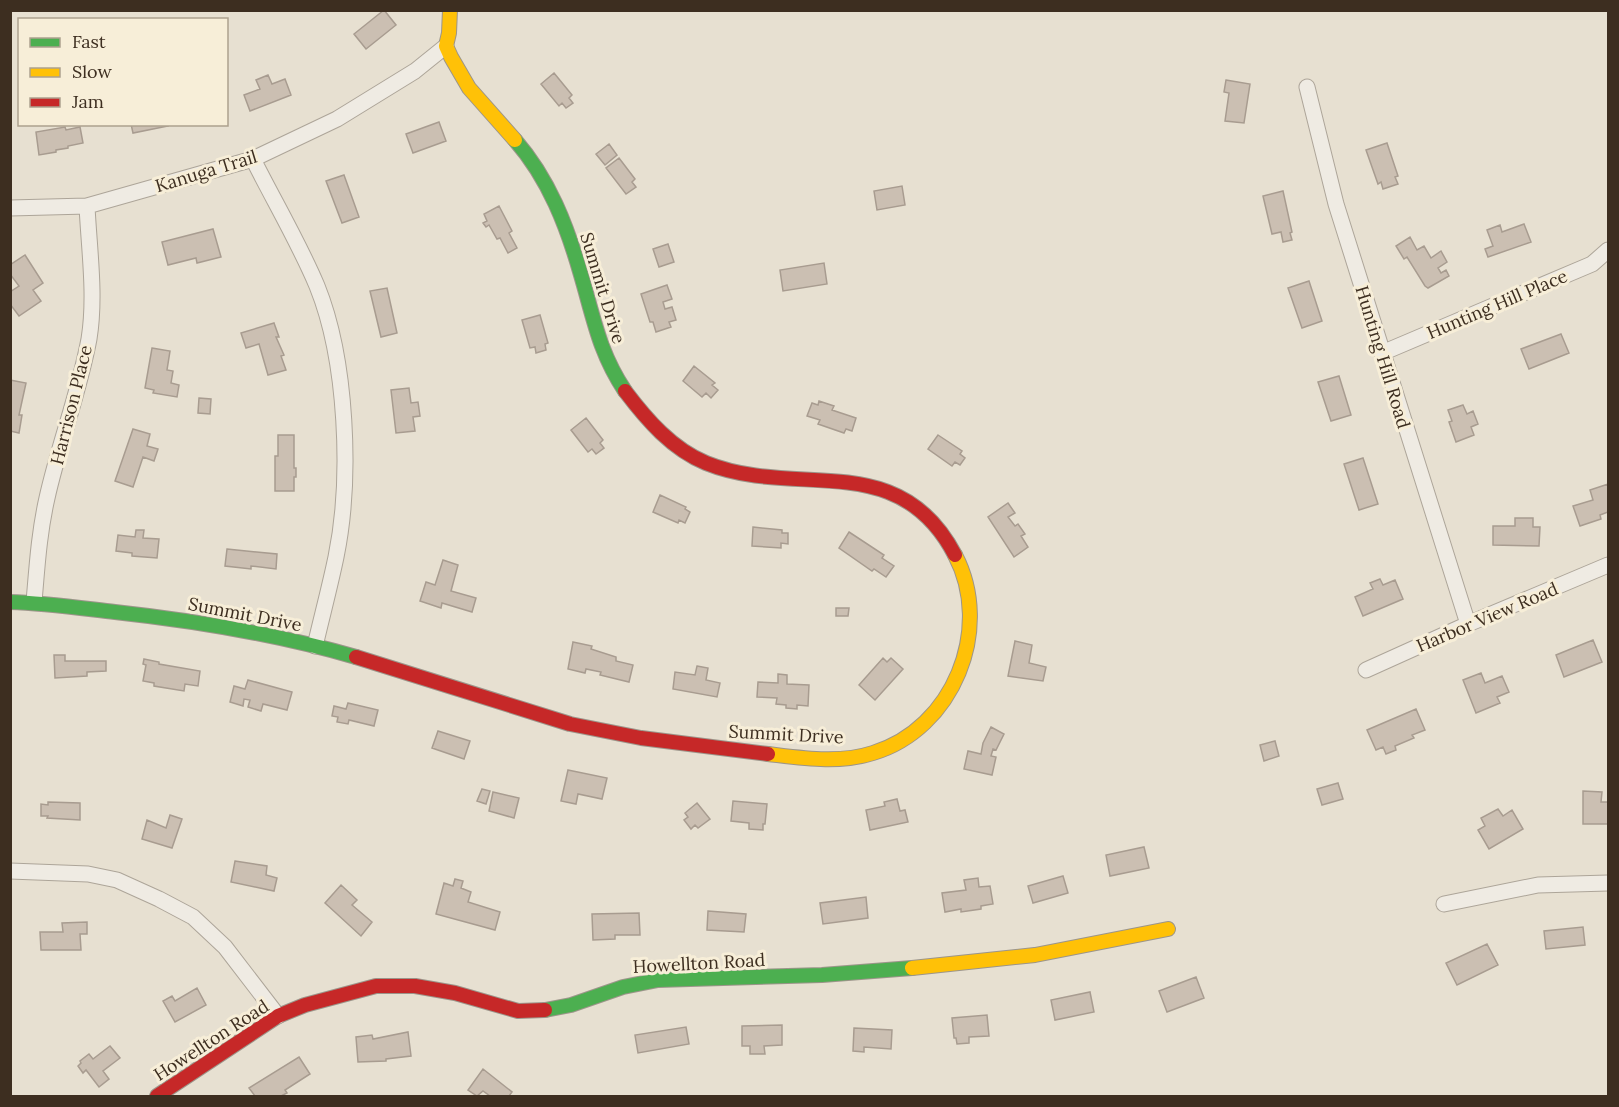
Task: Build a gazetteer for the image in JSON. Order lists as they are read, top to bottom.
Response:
{
  "streets": {
    "street": [
      "Kanuga Trail",
      "Summit Drive",
      "Hunting Hill Place",
      "Hunting Hill Road",
      "Harrison Place",
      "Harbor View Road",
      "Howellton Road"
    ]
  },
  "crossings": [
    ["Kanuga Trail", "Summit Drive"],
    ["Kanuga Trail", "Harrison Place"],
    ["Summit Drive", "Harrison Place"],
    ["Hunting Hill Place", "Hunting Hill Road"],
    ["Hunting Hill Road", "Harbor View Road"]
  ],
  "legend": ["Fast", "Slow", "Jam"]
}
